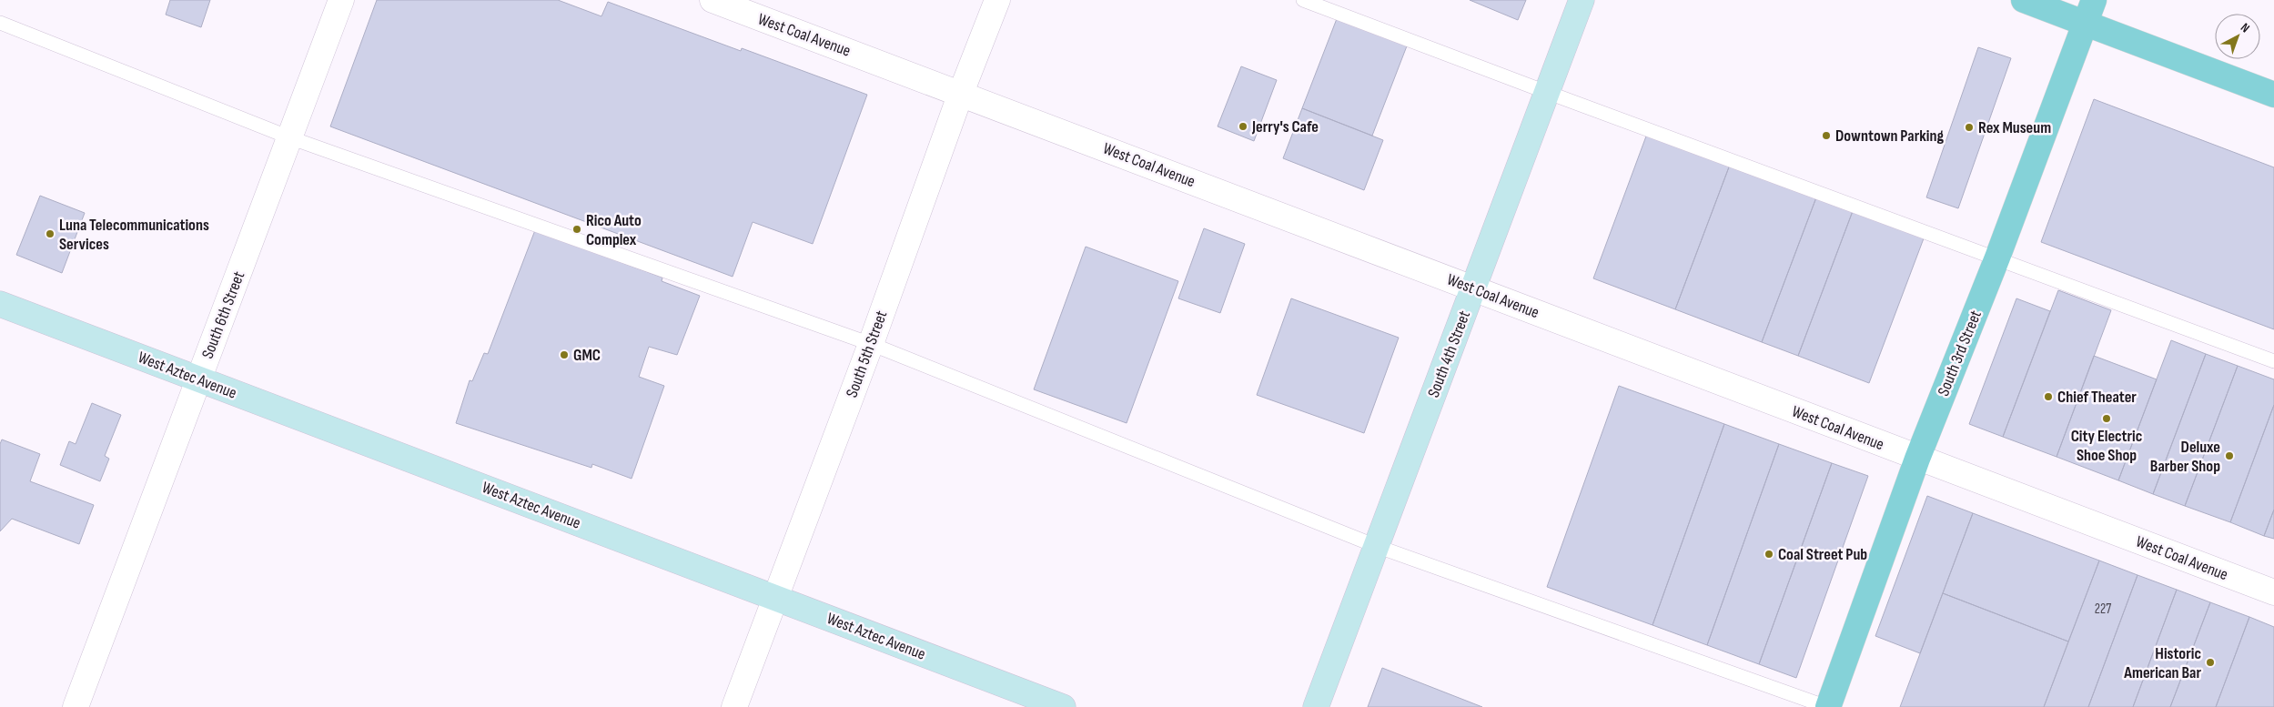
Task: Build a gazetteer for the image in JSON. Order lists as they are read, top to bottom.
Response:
{
  "streets": {
    "main road": ["South 3rd Street", "South 4th Street", "West Aztec Avenue"],
    "street": ["West Coal Avenue", "South 6th Street", "South 5th Street"]
  },
  "crossings": [
    ["West Coal Avenue", "South 3rd Street"],
    ["West Coal Avenue", "South 5th Street"],
    ["West Coal Avenue", "South 4th Street"],
    ["South 6th Street", "West Aztec Avenue"],
    ["South 5th Street", "West Aztec Avenue"]
  ],
  "places": [
    "Jerry's Cafe",
    "Rex Museum",
    "Downtown Parking",
    "Rico Auto Complex",
    "Luna Telecommunications Services",
    "GMC",
    "Chief Theater",
    "City Electric Shoe Shop",
    "Deluxe Barber Shop",
    "Coal Street Pub",
    "Historic American Bar"
  ],
  "house_numbers": ["227"],
  "north": "top right"
}
